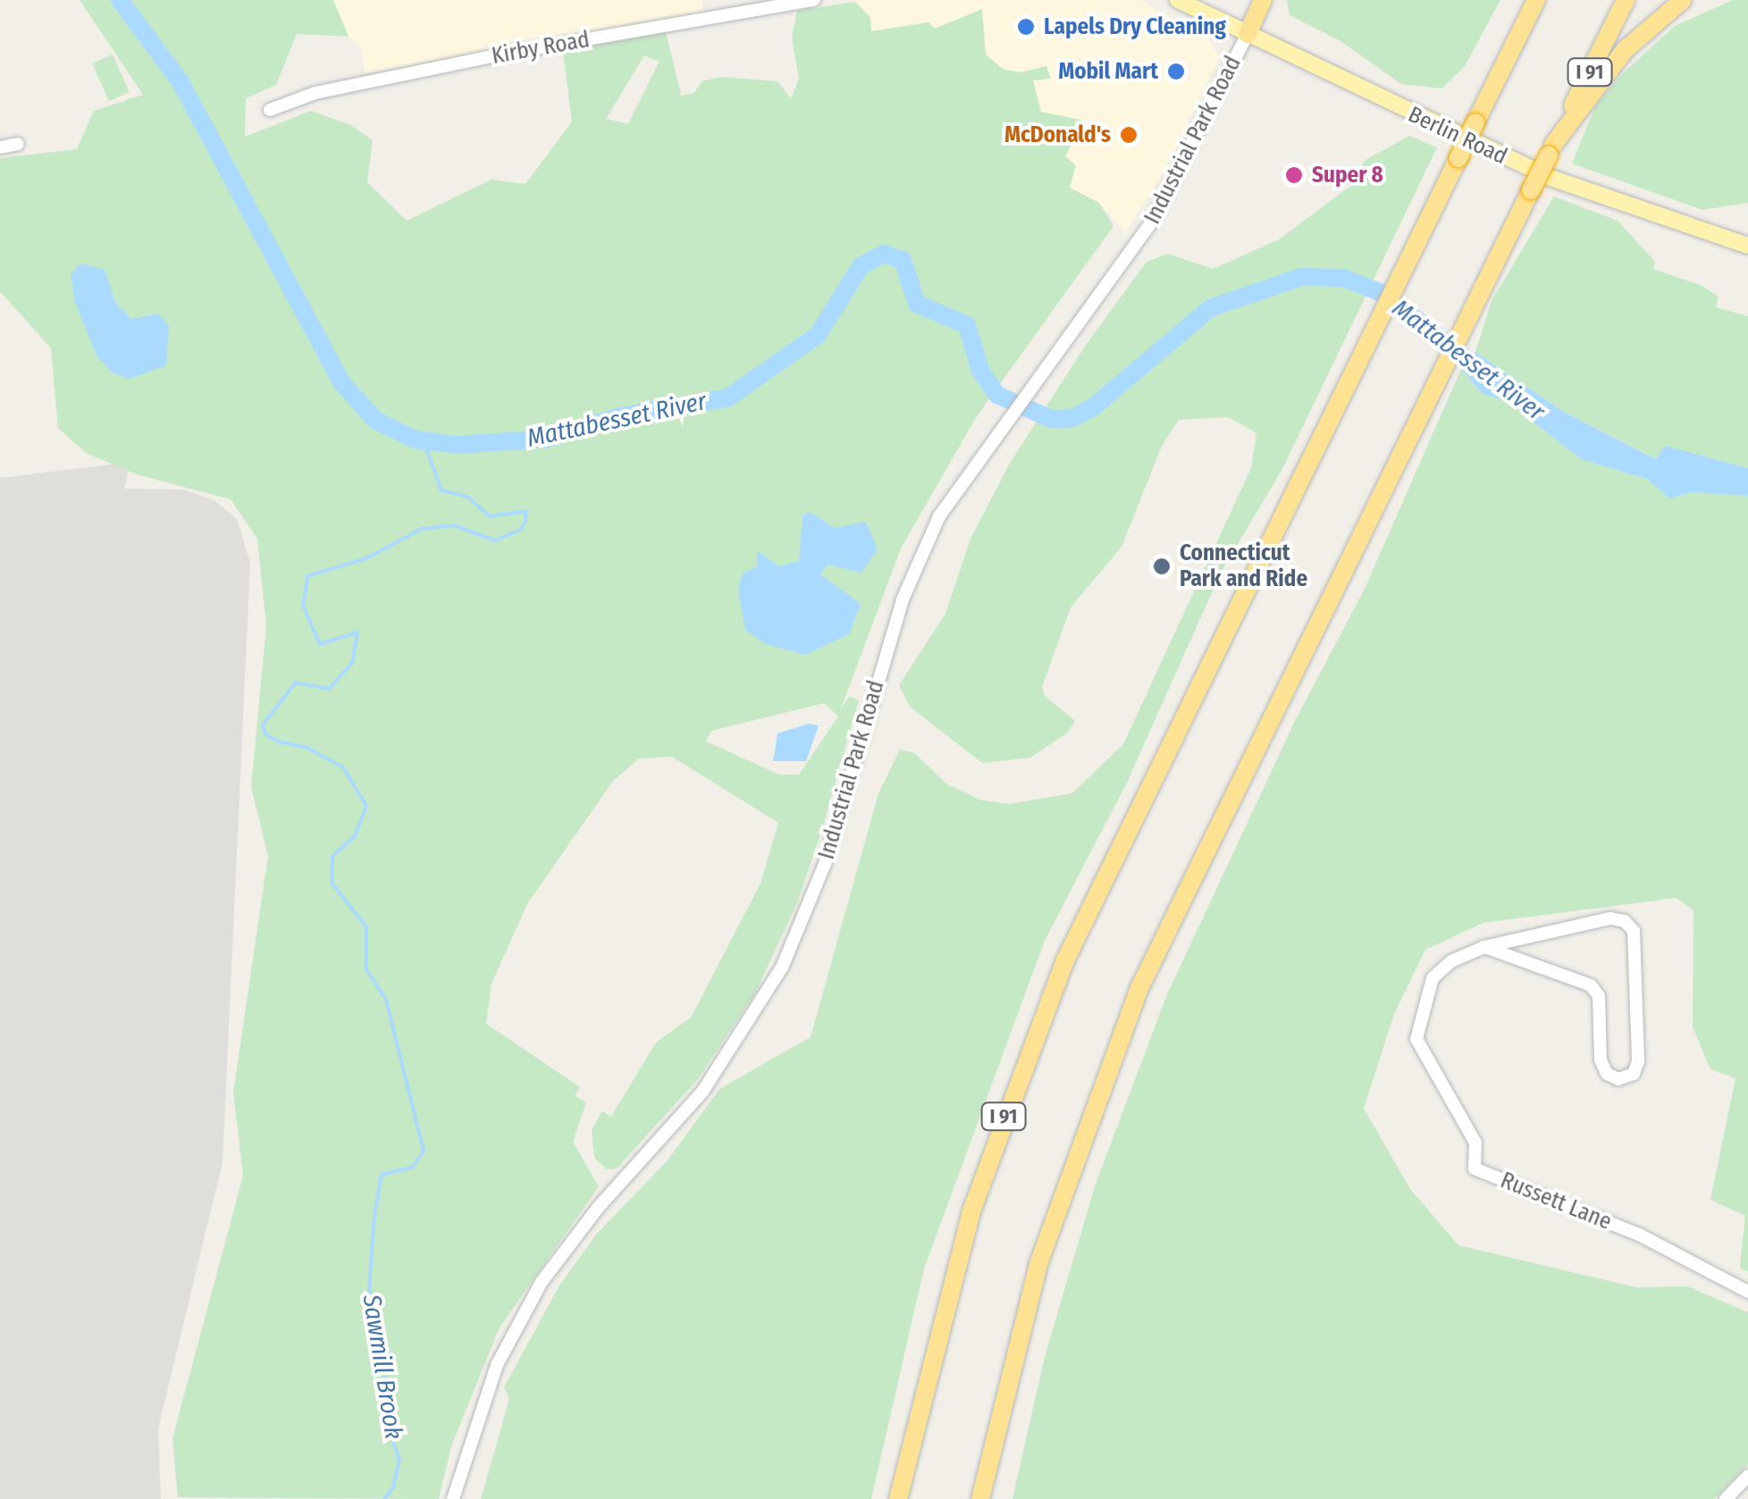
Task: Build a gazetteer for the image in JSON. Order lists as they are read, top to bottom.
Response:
{
  "streets": {
    "highway": ["I 91"],
    "main road": ["Berlin Road"],
    "street": ["Kirby Road", "Industrial Park Road", "Russett Lane"]
  },
  "crossings": [
    ["Berlin Road", "Industrial Park Road"]
  ],
  "water": ["Mattabesset River", "Sawmill Brook"],
  "places": [
    "Lapels Dry Cleaning",
    "Mobil Mart",
    "McDonald's",
    "Super 8",
    "Connecticut Park and Ride"
  ]
}
